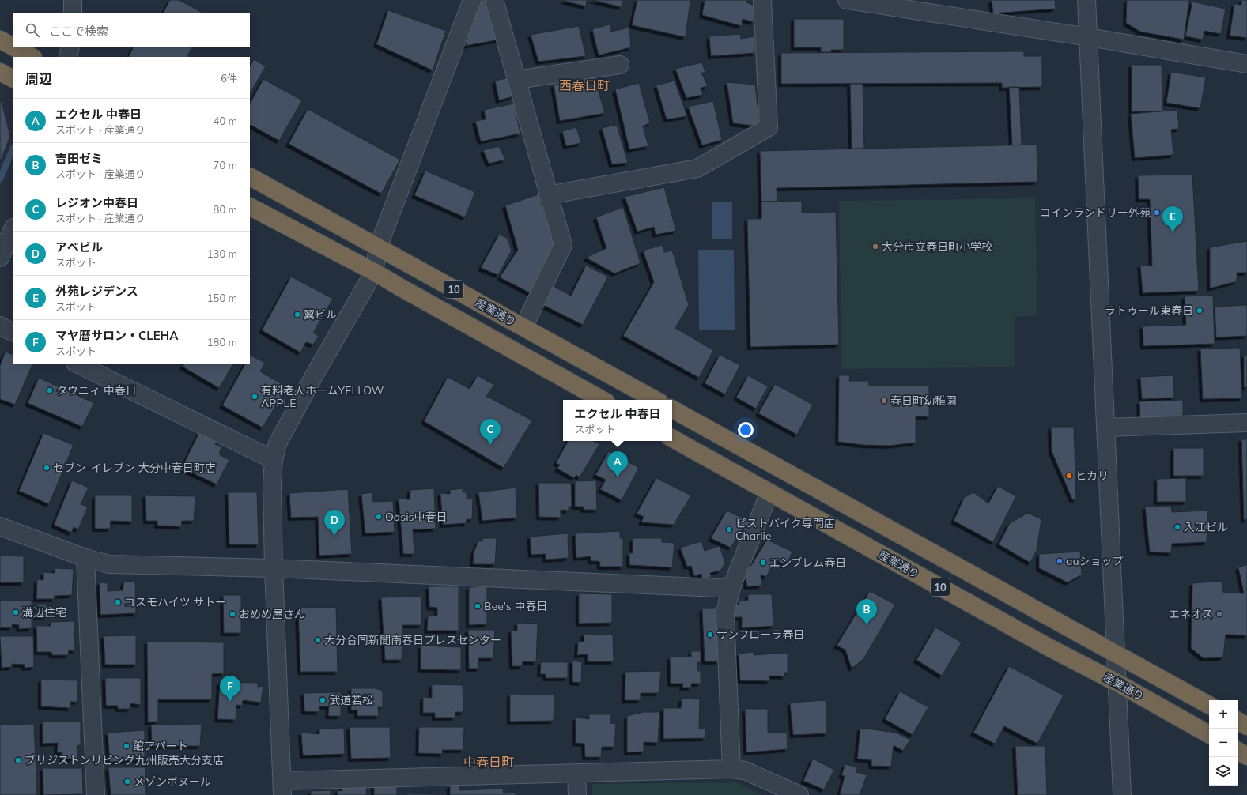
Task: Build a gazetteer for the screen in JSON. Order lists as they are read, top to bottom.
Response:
{
  "streets": {
    "highway": ["10", "産業通り"]
  },
  "districts": ["西春日町", "中春日町"],
  "places": [
    "コインランドリー外苑",
    "大分市立春日町小学校",
    "ラトゥール東春日",
    "翼ビル",
    "タウニィ 中春日",
    "有料老人ホームYELLOW APPLE",
    "春日町幼稚園",
    "セブン-イレブン 大分中春日町店",
    "ヒカリ",
    "Oasis中春日",
    "入江ビル",
    "ピストバイク専門店 Charlie",
    "auショップ",
    "エンブレム春日",
    "コスモハイツ サトー",
    "Bee's 中春日",
    "溝辺住宅",
    "おめめ屋さん",
    "エネオス",
    "サンフローラ春日",
    "大分合同新聞南春日プレスセンター",
    "武道若松",
    "館アパート",
    "ブリジストンリビング九州販売大分支店",
    "メゾンボヌール"
  ],
  "page": {
    "search": "ここで検索",
    "heading": ["周辺", "6件"],
    "list": [
      {
        "mark": "A",
        "name": "エクセル 中春日",
        "note": "スポット · 産業通り",
        "value": "40 m"
      },
      {
        "mark": "B",
        "name": "吉田ゼミ",
        "note": "スポット · 産業通り",
        "value": "70 m"
      },
      {
        "mark": "C",
        "name": "レジオン中春日",
        "note": "スポット · 産業通り",
        "value": "80 m"
      },
      {
        "mark": "D",
        "name": "アベビル",
        "note": "スポット",
        "value": "130 m"
      },
      {
        "mark": "E",
        "name": "外苑レジデンス",
        "note": "スポット",
        "value": "150 m"
      },
      {
        "mark": "F",
        "name": "マヤ暦サロン・CLEHA",
        "note": "スポット",
        "value": "180 m"
      }
    ],
    "pins": [
      "E",
      "C",
      "A",
      "D",
      "B",
      "F"
    ],
    "popup": ["エクセル 中春日", "スポット"],
    "map_buttons": ["+", "−"]
  }
}
